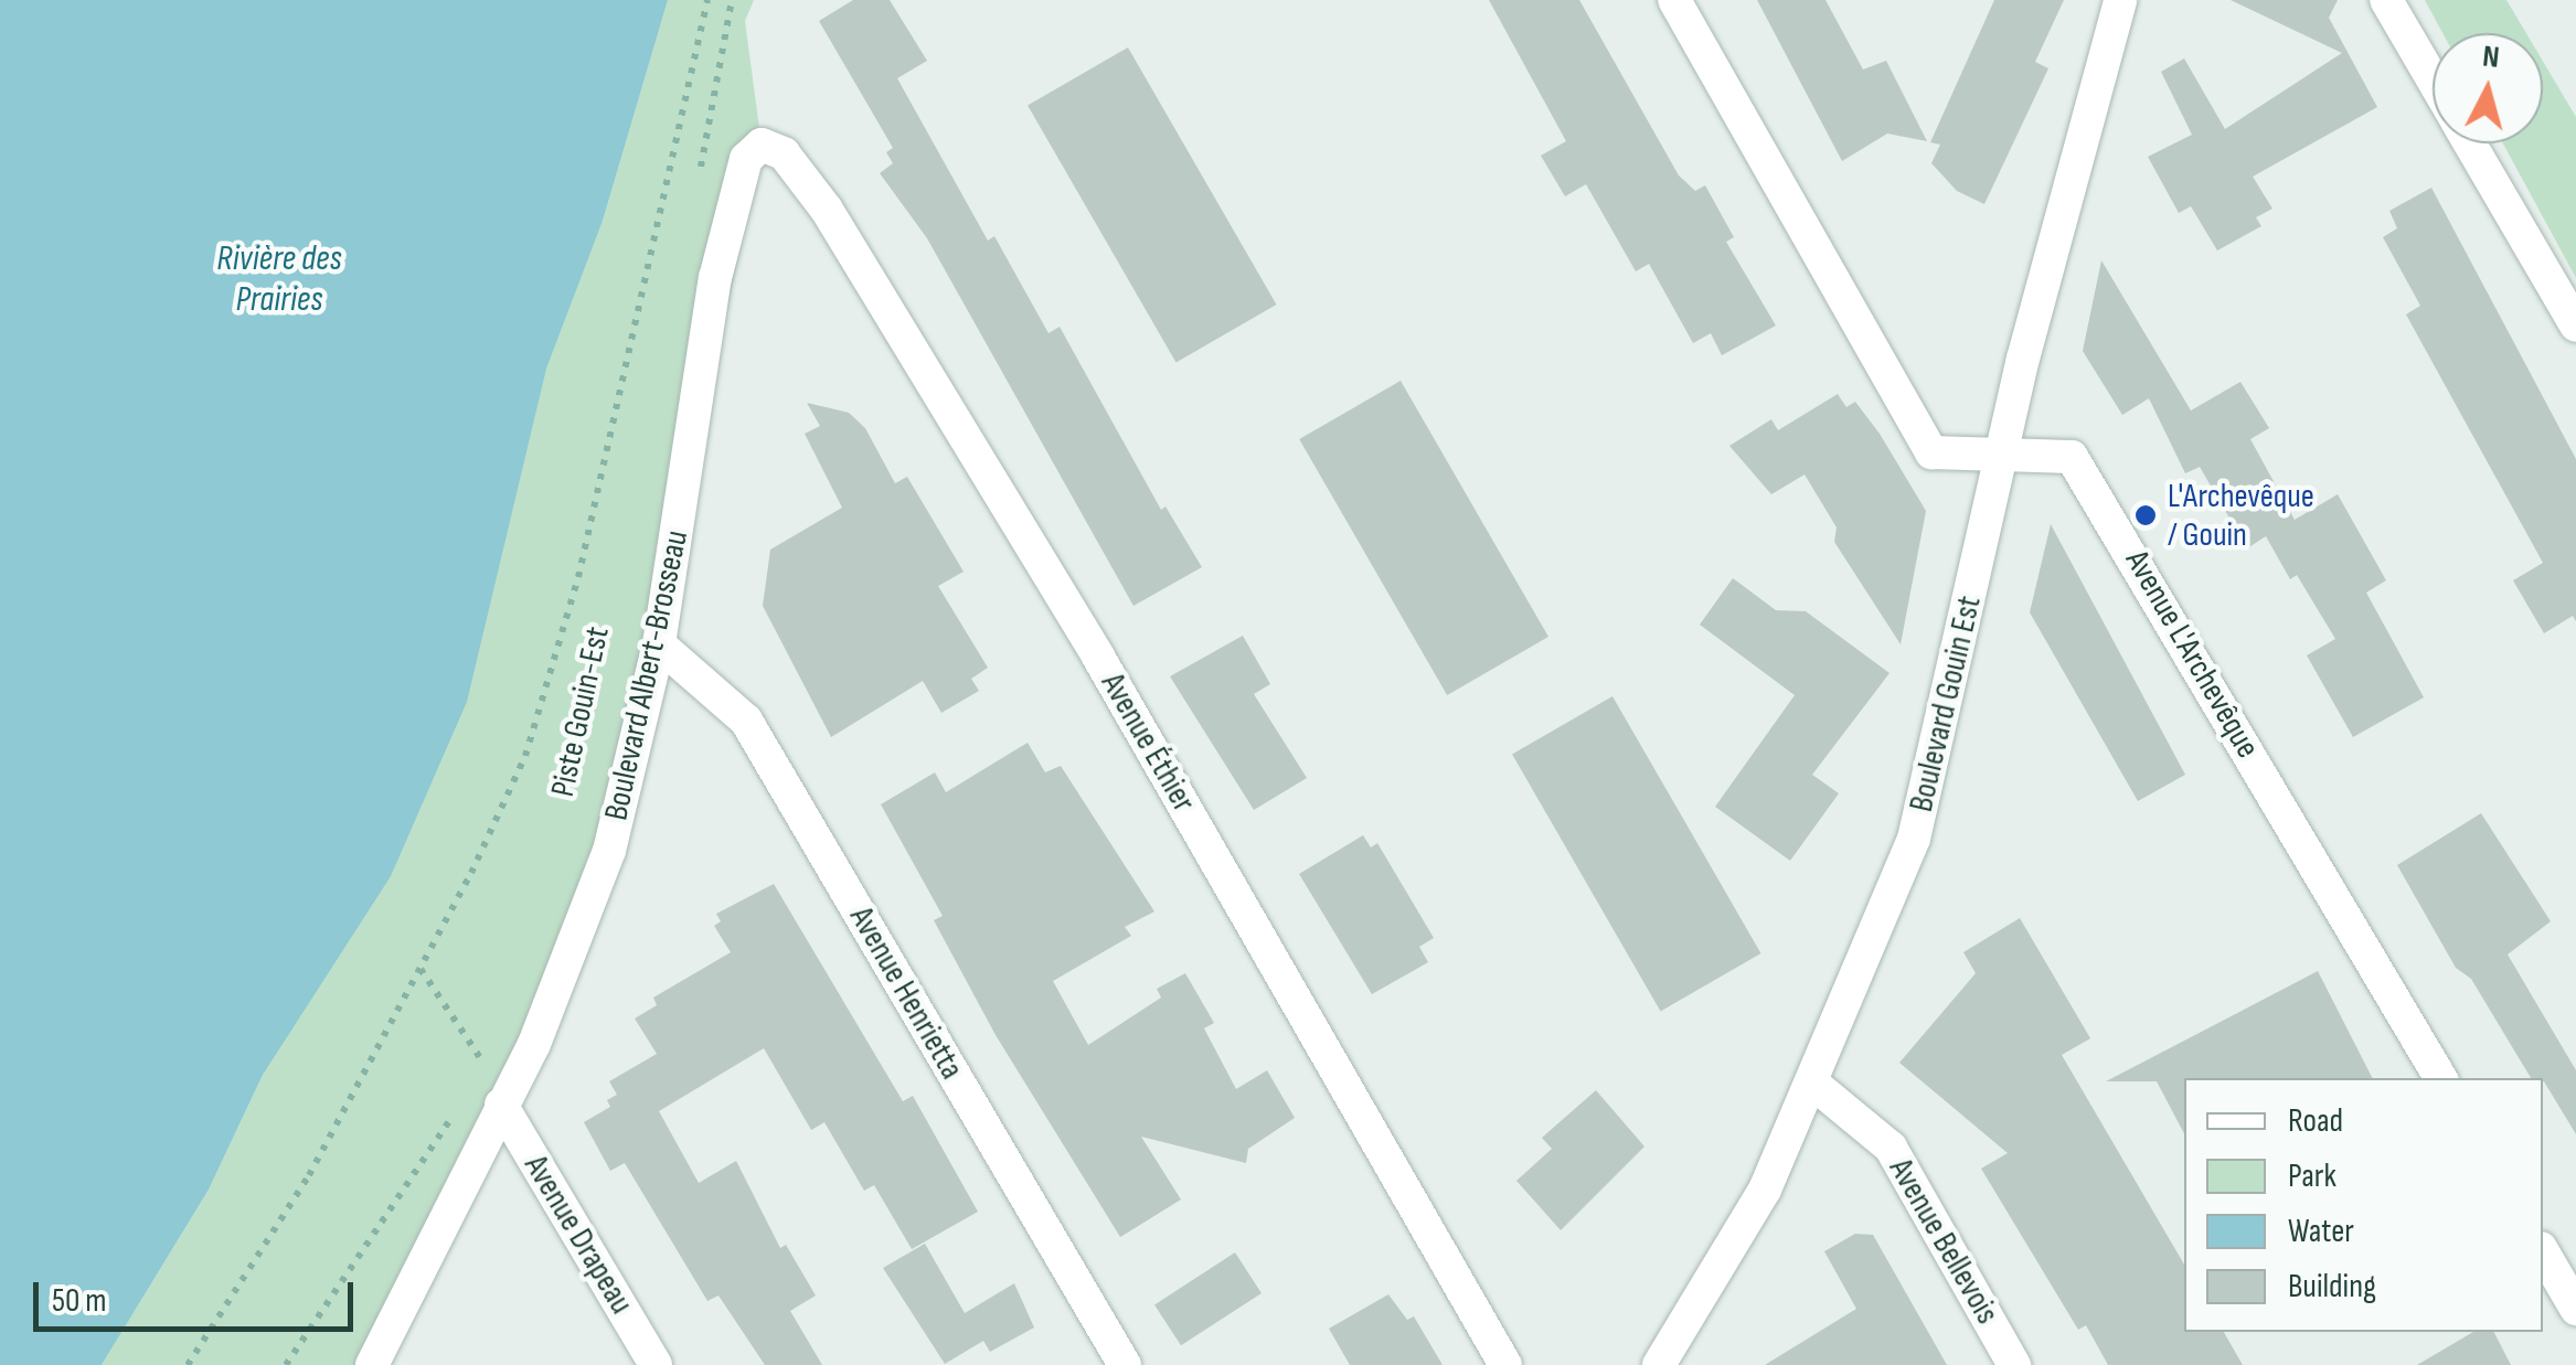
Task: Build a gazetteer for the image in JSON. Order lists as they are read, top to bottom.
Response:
{
  "streets": {
    "street": [
      "Avenue L'Archevêque",
      "Boulevard Albert-Brosseau",
      "Boulevard Gouin Est",
      "Avenue Éthier",
      "Avenue Henrietta",
      "Avenue Drapeau",
      "Avenue Bellevois"
    ]
  },
  "crossings": [
    ["Avenue L'Archevêque", "Boulevard Gouin Est"],
    ["Boulevard Albert-Brosseau", "Avenue Éthier"],
    ["Boulevard Albert-Brosseau", "Avenue Henrietta"],
    ["Boulevard Albert-Brosseau", "Avenue Drapeau"],
    ["Boulevard Gouin Est", "Avenue Bellevois"]
  ],
  "water": ["Rivière des Prairies"],
  "places": ["L'Archevêque / Gouin"],
  "legend": [
    "Road",
    "Park",
    "Water",
    "Building"
  ],
  "scale_bar": "50 m",
  "north": "top"
}
